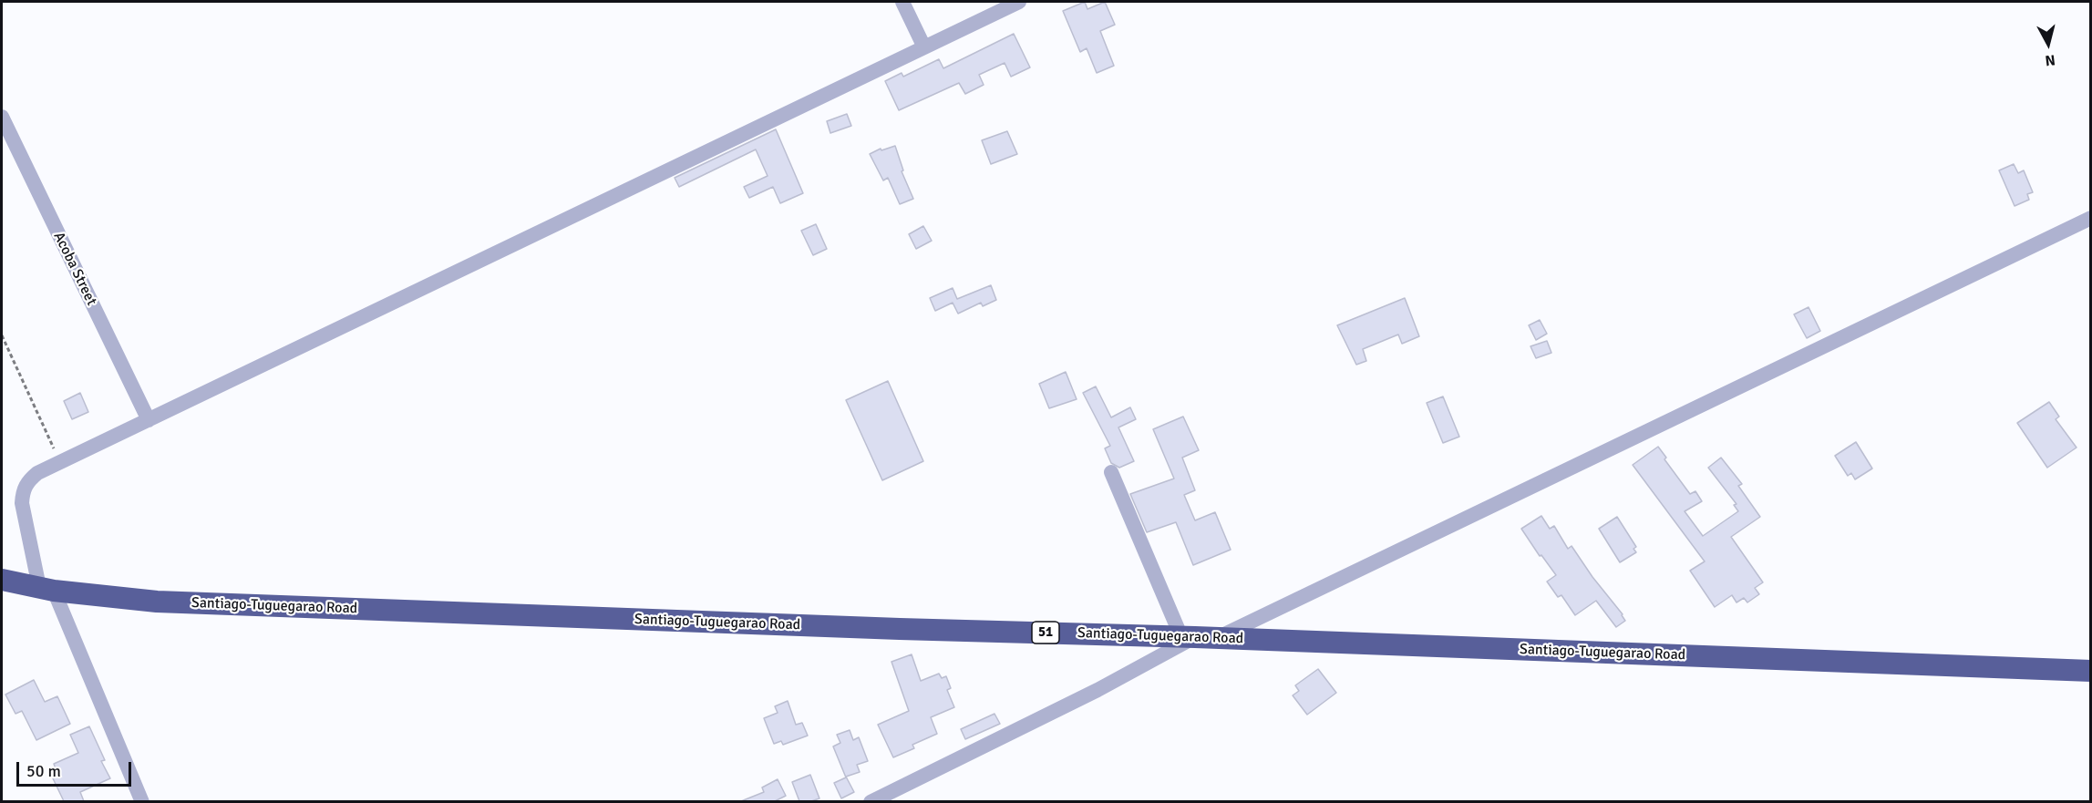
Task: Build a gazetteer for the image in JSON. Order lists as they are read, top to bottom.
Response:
{
  "streets": {
    "highway": ["Santiago-Tuguegarao Road", "51"],
    "street": ["Acoba Street"]
  },
  "scale_bar": "50 m",
  "north": "bottom"
}
